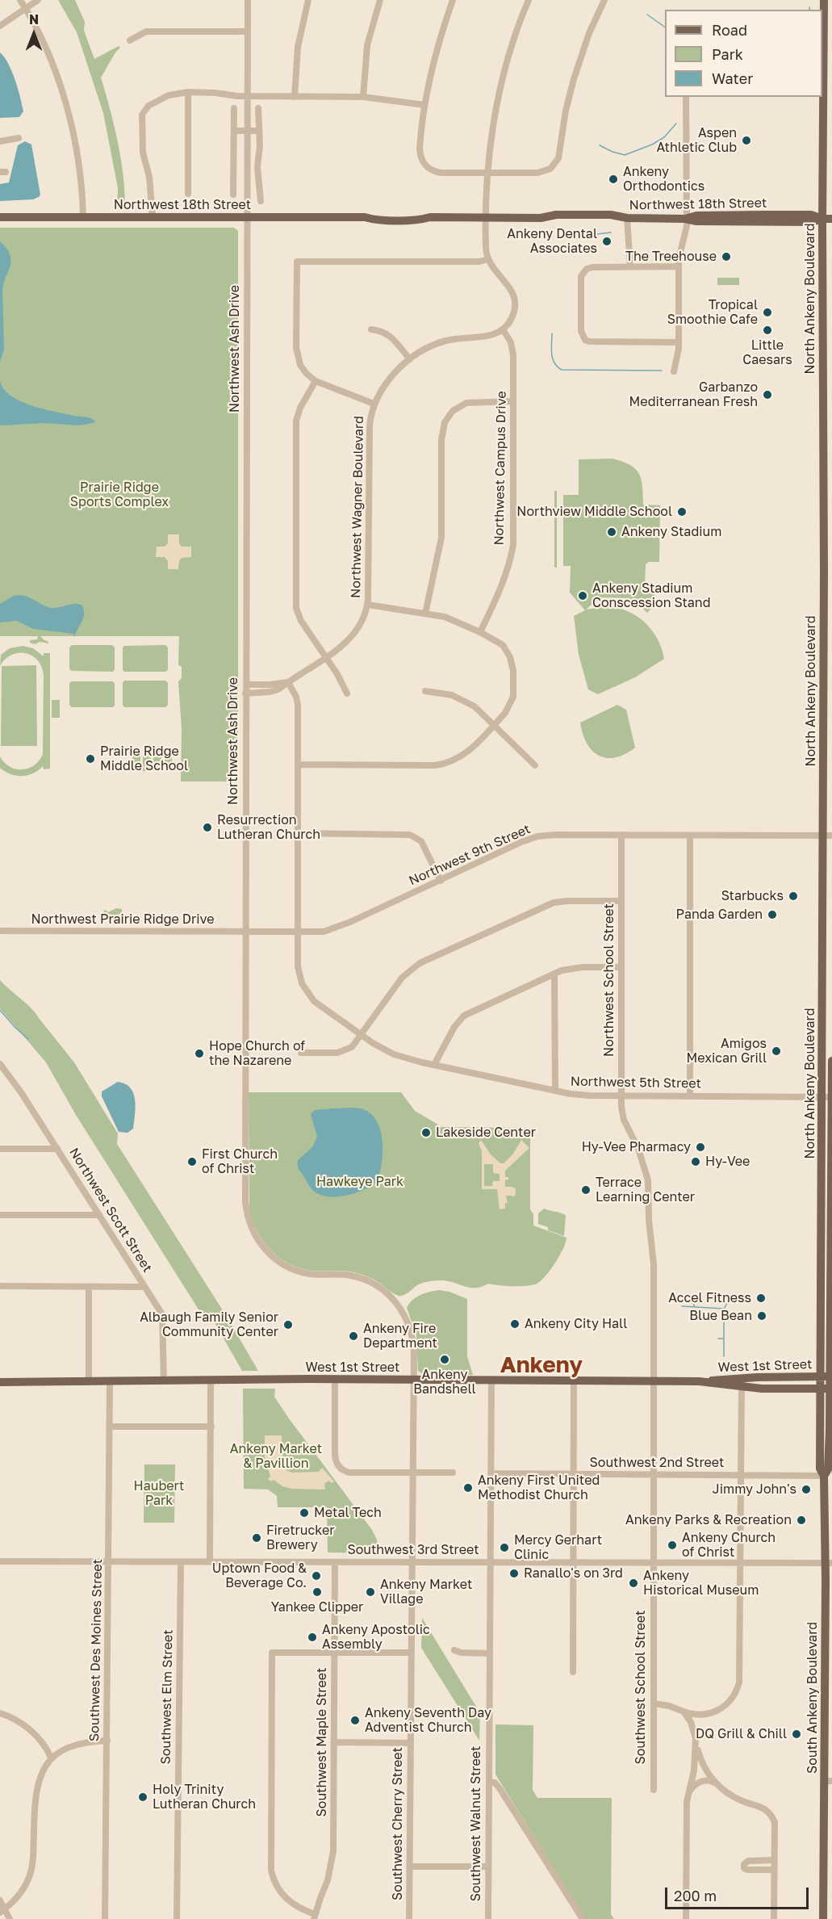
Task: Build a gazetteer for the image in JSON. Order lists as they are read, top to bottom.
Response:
{
  "streets": {
    "main road": [
      "Northwest 18th Street",
      "North Ankeny Boulevard",
      "West 1st Street",
      "South Ankeny Boulevard"
    ],
    "street": [
      "Northwest Ash Drive",
      "Northwest Campus Drive",
      "Northwest Wagner Boulevard",
      "Northwest 9th Street",
      "Northwest Prairie Ridge Drive",
      "Northwest School Street",
      "Northwest 5th Street",
      "Northwest Scott Street",
      "Southwest 2nd Street",
      "Southwest 3rd Street",
      "Southwest Des Moines Street",
      "Southwest School Street",
      "Southwest Elm Street",
      "Southwest Maple Street",
      "Southwest Cherry Street",
      "Southwest Walnut Street"
    ]
  },
  "crossings": [
    ["Northwest 18th Street", "North Ankeny Boulevard"],
    ["Northwest 18th Street", "Northwest Ash Drive"],
    ["North Ankeny Boulevard", "Northwest 9th Street"],
    ["North Ankeny Boulevard", "Northwest 5th Street"],
    ["North Ankeny Boulevard", "West 1st Street"],
    ["North Ankeny Boulevard", "South Ankeny Boulevard"],
    ["Northwest Ash Drive", "Northwest Wagner Boulevard"],
    ["Northwest Ash Drive", "Northwest 9th Street"],
    ["Northwest Ash Drive", "Northwest Prairie Ridge Drive"],
    ["Northwest Ash Drive", "West 1st Street"],
    ["Northwest Ash Drive", "Southwest Cherry Street"],
    ["Northwest Campus Drive", "Northwest Wagner Boulevard"],
    ["Northwest Wagner Boulevard", "Northwest 5th Street"],
    ["Northwest 9th Street", "Northwest Prairie Ridge Drive"],
    ["Northwest 9th Street", "Northwest School Street"],
    ["Northwest 9th Street", "Northwest 5th Street"],
    ["Northwest School Street", "Northwest 5th Street"],
    ["Northwest School Street", "West 1st Street"],
    ["Northwest School Street", "Southwest School Street"],
    ["Northwest Scott Street", "West 1st Street"],
    ["West 1st Street", "Southwest Des Moines Street"],
    ["West 1st Street", "Southwest School Street"],
    ["West 1st Street", "South Ankeny Boulevard"],
    ["West 1st Street", "Southwest Cherry Street"],
    ["West 1st Street", "Southwest Walnut Street"],
    ["Southwest 2nd Street", "Southwest School Street"],
    ["Southwest 2nd Street", "South Ankeny Boulevard"],
    ["Southwest 2nd Street", "Southwest Walnut Street"],
    ["Southwest 3rd Street", "Southwest Des Moines Street"],
    ["Southwest 3rd Street", "Southwest School Street"],
    ["Southwest 3rd Street", "Southwest Elm Street"],
    ["Southwest 3rd Street", "South Ankeny Boulevard"],
    ["Southwest 3rd Street", "Southwest Maple Street"],
    ["Southwest 3rd Street", "Southwest Cherry Street"],
    ["Southwest 3rd Street", "Southwest Walnut Street"]
  ],
  "districts": ["Ankeny"],
  "parks": [
    "Prairie Ridge Sports Complex",
    "Hawkeye Park",
    "Ankeny Market & Pavillion",
    "Haubert Park"
  ],
  "places": [
    "Aspen Athletic Club",
    "Ankeny Orthodontics",
    "Ankeny Dental Associates",
    "The Treehouse",
    "Tropical Smoothie Cafe",
    "Little Caesars",
    "Garbanzo Mediterranean Fresh",
    "Northview Middle School",
    "Ankeny Stadium",
    "Ankeny Stadium Conscession Stand",
    "Prairie Ridge Middle School",
    "Resurrection Lutheran Church",
    "Starbucks",
    "Panda Garden",
    "Amigos Mexican Grill",
    "Hope Church of the Nazarene",
    "Lakeside Center",
    "Hy-Vee Pharmacy",
    "First Church of Christ",
    "Hy-Vee",
    "Terrace Learning Center",
    "Accel Fitness",
    "Blue Bean",
    "Ankeny City Hall",
    "Albaugh Family Senior Community Center",
    "Ankeny Fire Department",
    "Ankeny Bandshell",
    "Ankeny First United Methodist Church",
    "Jimmy John's",
    "Metal Tech",
    "Ankeny Parks & Recreation",
    "Firetrucker Brewery",
    "Ankeny Church of Christ",
    "Mercy Gerhart Clinic",
    "Ranallo's on 3rd",
    "Uptown Food & Beverage Co.",
    "Ankeny Historical Museum",
    "Yankee Clipper",
    "Ankeny Market Village",
    "Ankeny Apostolic Assembly",
    "Ankeny Seventh Day Adventist Church",
    "DQ Grill & Chill",
    "Holy Trinity Lutheran Church"
  ],
  "legend": ["Road", "Park", "Water"],
  "scale_bar": "200 m",
  "north": "top"
}
